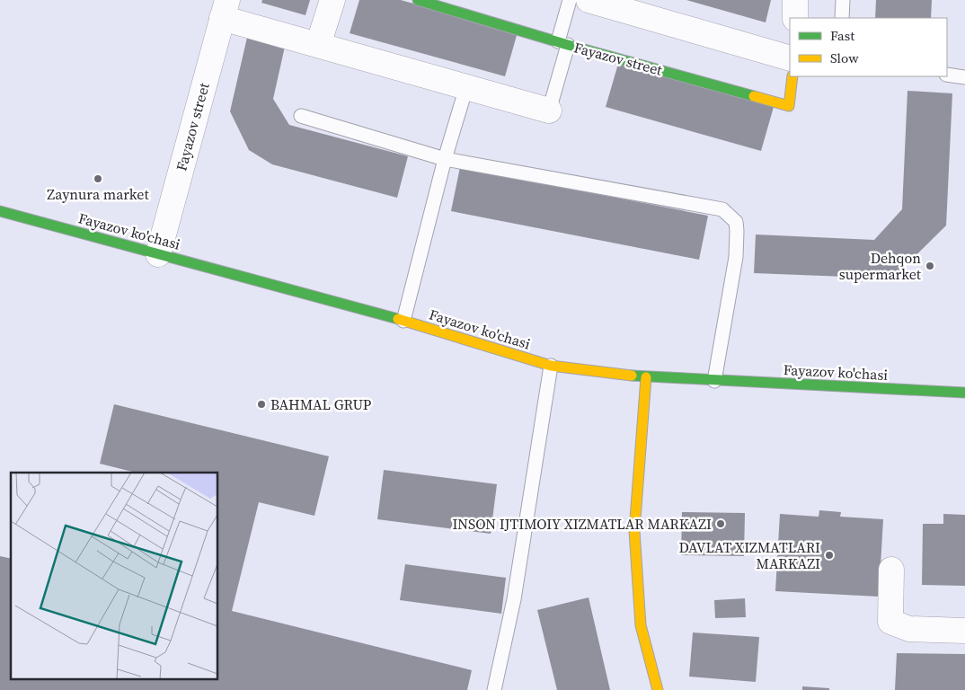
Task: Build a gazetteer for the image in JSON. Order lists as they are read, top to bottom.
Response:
{
  "streets": {
    "main road": ["Fayazov street", "Fayazov ko'chasi"]
  },
  "crossings": [
    ["Fayazov street", "Fayazov ko'chasi"]
  ],
  "places": [
    "Zaynura market",
    "Dehqon supermarket",
    "BAHMAL GRUP",
    "INSON IJTIMOIY XIZMATLAR MARKAZI",
    "DAVLAT XIZMATLARI MARKAZI"
  ],
  "legend": ["Fast", "Slow"]
}
